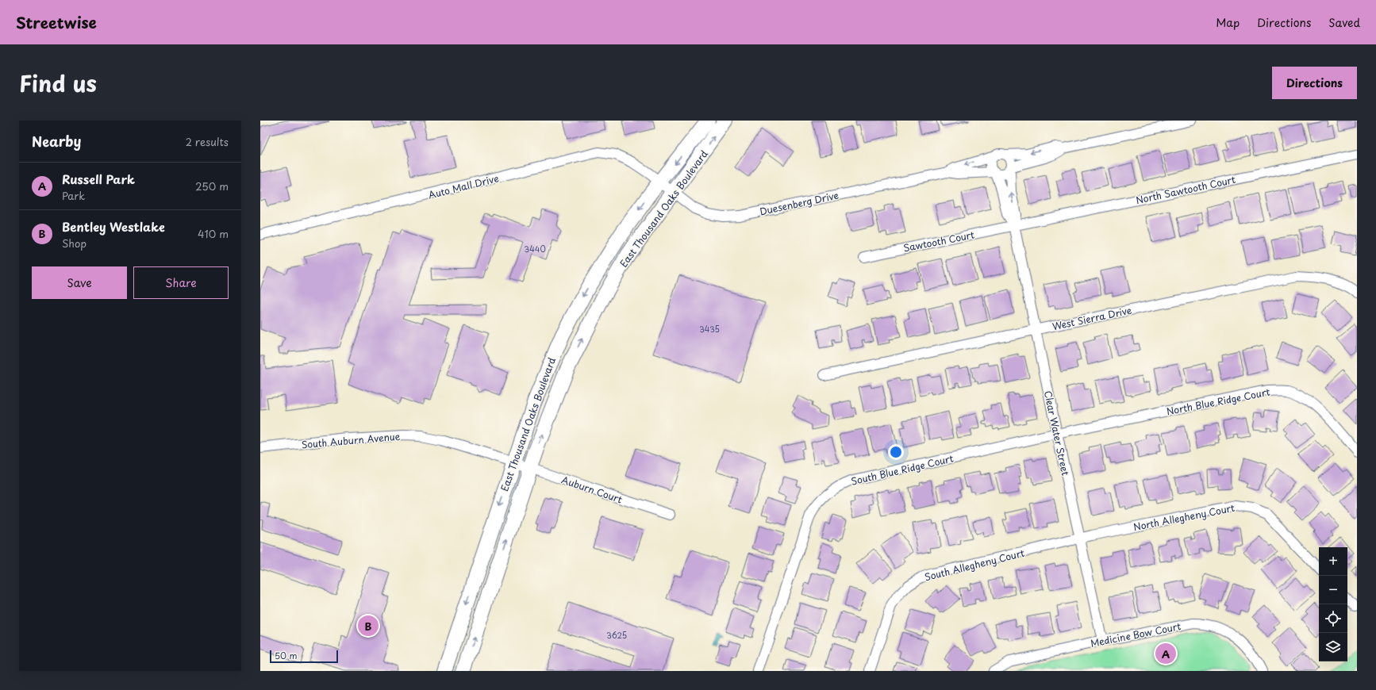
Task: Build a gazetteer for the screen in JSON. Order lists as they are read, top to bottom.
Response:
{
  "streets": {
    "main road": ["East Thousand Oaks Boulevard"],
    "street": [
      "Auto Mall Drive",
      "North Sawtooth Court",
      "Duesenberg Drive",
      "Sawtooth Court",
      "West Sierra Drive",
      "North Blue Ridge Court",
      "Clear Water Street",
      "South Auburn Avenue",
      "South Blue Ridge Court",
      "Auburn Court",
      "North Allegheny Court",
      "South Allegheny Court",
      "Medicine Bow Court"
    ]
  },
  "crossings": [
    ["Auto Mall Drive", "Duesenberg Drive"],
    ["Auto Mall Drive", "East Thousand Oaks Boulevard"],
    ["North Sawtooth Court", "Sawtooth Court"],
    ["North Sawtooth Court", "Clear Water Street"],
    ["Duesenberg Drive", "East Thousand Oaks Boulevard"],
    ["Duesenberg Drive", "Clear Water Street"],
    ["East Thousand Oaks Boulevard", "South Auburn Avenue"],
    ["East Thousand Oaks Boulevard", "Auburn Court"],
    ["Sawtooth Court", "Clear Water Street"],
    ["West Sierra Drive", "Clear Water Street"],
    ["North Blue Ridge Court", "Clear Water Street"],
    ["North Blue Ridge Court", "South Blue Ridge Court"],
    ["Clear Water Street", "South Blue Ridge Court"],
    ["Clear Water Street", "North Allegheny Court"],
    ["Clear Water Street", "South Allegheny Court"],
    ["Clear Water Street", "Medicine Bow Court"],
    ["South Auburn Avenue", "Auburn Court"],
    ["North Allegheny Court", "South Allegheny Court"]
  ],
  "house_numbers": ["3440", "3435", "3625"],
  "scale_bar": "50 m",
  "page": {
    "header": "Streetwise",
    "nav": ["Map", "Directions", "Saved"],
    "title": "Find us",
    "buttons": [
      "Directions",
      ["Save", "Share"]
    ],
    "heading": ["Nearby", "2 results"],
    "list": [
      {
        "mark": "A",
        "name": "Russell Park",
        "note": "Park",
        "value": "250 m"
      },
      {
        "mark": "B",
        "name": "Bentley Westlake",
        "note": "Shop",
        "value": "410 m"
      }
    ],
    "map_buttons": ["+", "−"],
    "pins": ["B", "A"],
    "scale": "50 m"
  }
}
